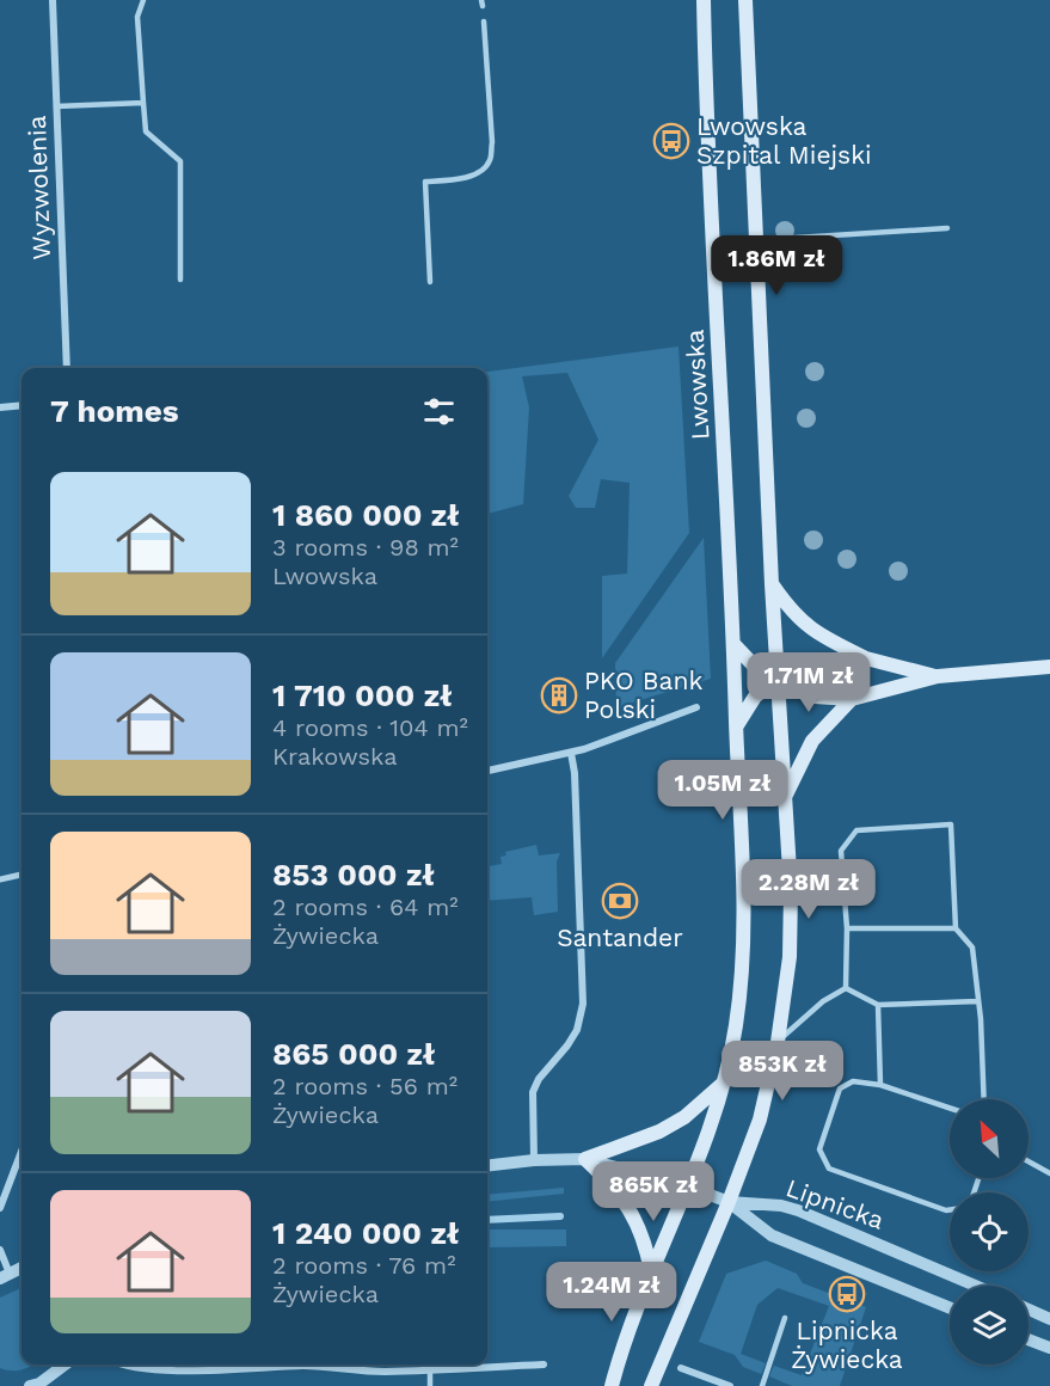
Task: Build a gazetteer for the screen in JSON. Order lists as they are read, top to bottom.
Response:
{
  "streets": {
    "main road": ["Lwowska"],
    "street": ["Wyzwolenia", "Lipnicka"]
  },
  "places": {
    "bus stop": ["Lwowska Szpital Miejski", "Lipnicka Żywiecka"],
    "building": ["PKO Bank Polski"],
    "bank": ["Santander"]
  },
  "north": "top left",
  "page": {
    "price": [
      "1.86M zł",
      "1.71M zł",
      "1.05M zł",
      "2.28M zł",
      "853K zł",
      "865K zł",
      "1.24M zł"
    ],
    "heading": "7 homes",
    "list": [
      {
        "name": "1 860 000 zł",
        "note": "3 rooms · 98 m² · Lwowska"
      },
      {
        "name": "1 710 000 zł",
        "note": "4 rooms · 104 m² · Krakowska"
      },
      {
        "name": "853 000 zł",
        "note": "2 rooms · 64 m² · Żywiecka"
      },
      {
        "name": "865 000 zł",
        "note": "2 rooms · 56 m² · Żywiecka"
      },
      {
        "name": "1 240 000 zł",
        "note": "2 rooms · 76 m² · Żywiecka"
      }
    ]
  }
}
